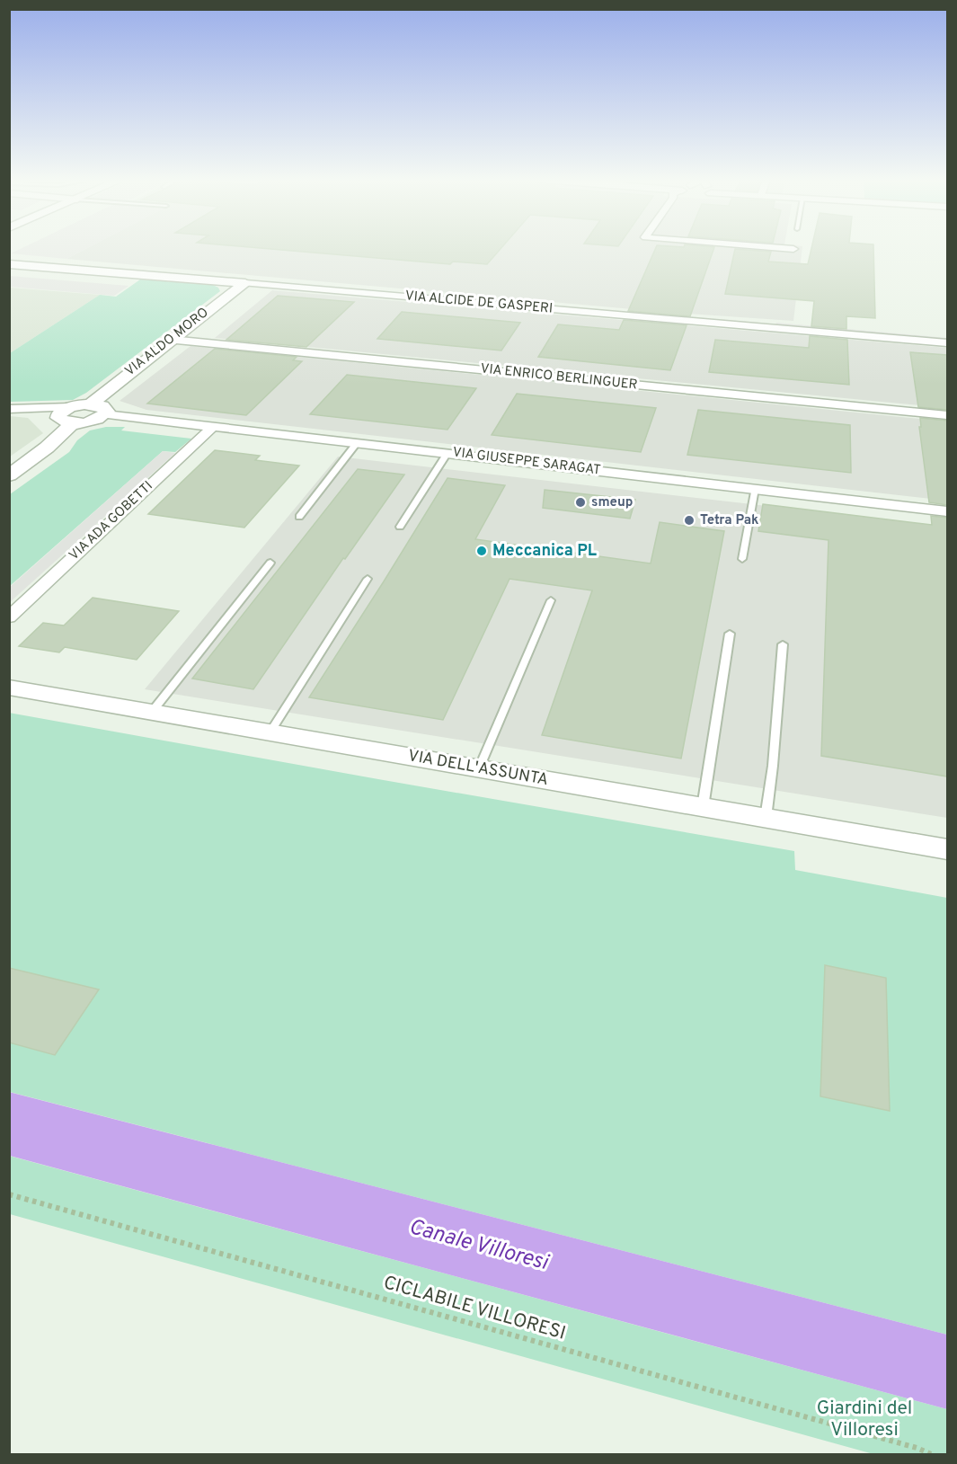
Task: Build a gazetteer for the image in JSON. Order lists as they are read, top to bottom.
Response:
{
  "streets": {
    "street": [
      "VIA ALCIDE DE GASPERI",
      "VIA ALDO MORO",
      "VIA ENRICO BERLINGUER",
      "VIA GIUSEPPE SARAGAT",
      "VIA ADA GOBETTI",
      "VIA DELL'ASSUNTA"
    ],
    "path": ["CICLABILE VILLORESI"]
  },
  "crossings": [
    ["VIA ALCIDE DE GASPERI", "VIA ALDO MORO"],
    ["VIA ALDO MORO", "VIA ENRICO BERLINGUER"],
    ["VIA GIUSEPPE SARAGAT", "VIA ADA GOBETTI"]
  ],
  "water": ["Canale Villoresi"],
  "parks": ["Giardini del Villoresi"],
  "places": ["smeup", "Tetra Pak", "Meccanica PL"]
}
